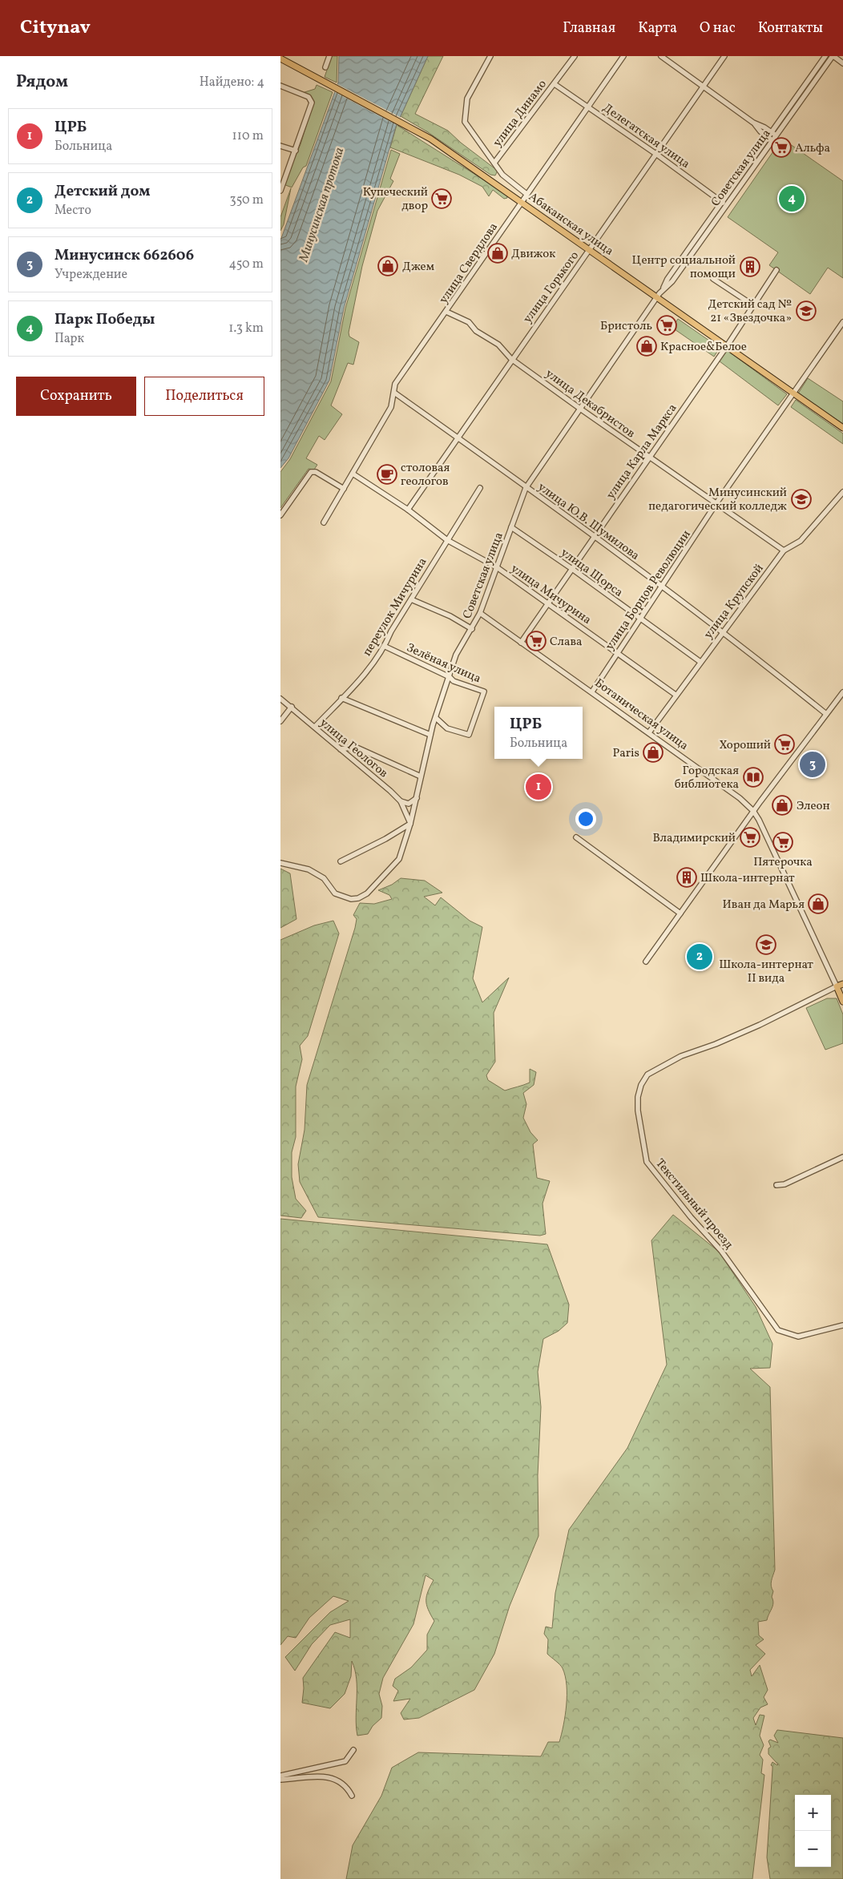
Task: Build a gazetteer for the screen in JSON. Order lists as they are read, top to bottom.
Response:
{
  "streets": {
    "main road": ["Абаканская улица", "Ботаническая улица"],
    "street": [
      "улица Динамо",
      "Делегатская улица",
      "Советская улица",
      "улица Свердлова",
      "улица Горького",
      "улица Декабристов",
      "улица Карла Маркса",
      "улица Ю.В. Шумилова",
      "улица Щорса",
      "улица Борцов Революции",
      "улица Мичурина",
      "улица Крупской",
      "переулок Мичурина",
      "Зелёная улица",
      "улица Геологов",
      "Текстильный проезд"
    ]
  },
  "crossings": [
    ["улица Динамо", "Делегатская улица"],
    ["улица Динамо", "Абаканская улица"],
    ["Делегатская улица", "Советская улица"],
    ["Делегатская улица", "улица Свердлова"],
    ["Делегатская улица", "улица Горького"],
    ["Советская улица", "Абаканская улица"],
    ["Советская улица", "улица Декабристов"],
    ["Советская улица", "улица Ю.В. Шумилова"],
    ["Советская улица", "улица Щорса"],
    ["Советская улица", "улица Мичурина"],
    ["Советская улица", "Зелёная улица"],
    ["Советская улица", "Ботаническая улица"],
    ["Абаканская улица", "улица Свердлова"],
    ["Абаканская улица", "улица Горького"],
    ["Абаканская улица", "улица Карла Маркса"],
    ["Абаканская улица", "улица Борцов Революции"],
    ["улица Свердлова", "улица Декабристов"],
    ["улица Свердлова", "улица Ю.В. Шумилова"],
    ["улица Свердлова", "улица Мичурина"],
    ["улица Горького", "улица Декабристов"],
    ["улица Горького", "улица Ю.В. Шумилова"],
    ["улица Горького", "улица Мичурина"],
    ["улица Декабристов", "улица Карла Маркса"],
    ["улица Декабристов", "улица Борцов Революции"],
    ["улица Декабристов", "улица Крупской"],
    ["улица Карла Маркса", "улица Ю.В. Шумилова"],
    ["улица Карла Маркса", "улица Щорса"],
    ["улица Карла Маркса", "улица Мичурина"],
    ["улица Карла Маркса", "Ботаническая улица"],
    ["улица Ю.В. Шумилова", "улица Борцов Революции"],
    ["улица Ю.В. Шумилова", "улица Крупской"],
    ["улица Щорса", "улица Борцов Революции"],
    ["улица Щорса", "улица Крупской"],
    ["улица Борцов Революции", "улица Мичурина"],
    ["улица Борцов Революции", "Ботаническая улица"],
    ["улица Мичурина", "улица Крупской"],
    ["улица Мичурина", "переулок Мичурина"],
    ["улица Крупской", "Ботаническая улица"],
    ["переулок Мичурина", "Зелёная улица"],
    ["переулок Мичурина", "улица Геологов"],
    ["Ботаническая улица", "Текстильный проезд"]
  ],
  "water": ["Минусинская протока"],
  "places": {
    "supermarket": [
      "Альфа",
      "Купеческий двор",
      "Бристоль",
      "Слава",
      "Хороший",
      "Владимирский",
      "Пятерочка"
    ],
    "shop": [
      "Движок",
      "Джем",
      "Красное&Белое",
      "Paris",
      "Элеон",
      "Иван да Марья"
    ],
    "building": ["Центр социальной помощи", "Школа-интернат"],
    "school or university": ["Детский сад № 21 «Звездочка»", "Минусинский педагогический колледж", "Школа-интернат II вида"],
    "cafe": ["столовая геологов"],
    "library": ["Городская библиотека"]
  },
  "page": {
    "header": "Citynav",
    "nav": [
      "Главная",
      "Карта",
      "О нас",
      "Контакты"
    ],
    "heading": ["Рядом", "Найдено: 4"],
    "list": [
      {
        "mark": "1",
        "name": "ЦРБ",
        "note": "Больница",
        "value": "110 m"
      },
      {
        "mark": "2",
        "name": "Детский дом",
        "note": "Место",
        "value": "350 m"
      },
      {
        "mark": "3",
        "name": "Минусинск 662606",
        "note": "Учреждение",
        "value": "450 m"
      },
      {
        "mark": "4",
        "name": "Парк Победы",
        "note": "Парк",
        "value": "1.3 km"
      }
    ],
    "pins": [
      "4",
      "3",
      "1",
      "2"
    ],
    "buttons": ["Сохранить", "Поделиться"],
    "popup": ["ЦРБ", "Больница"],
    "map_buttons": ["+", "−"]
  }
}
